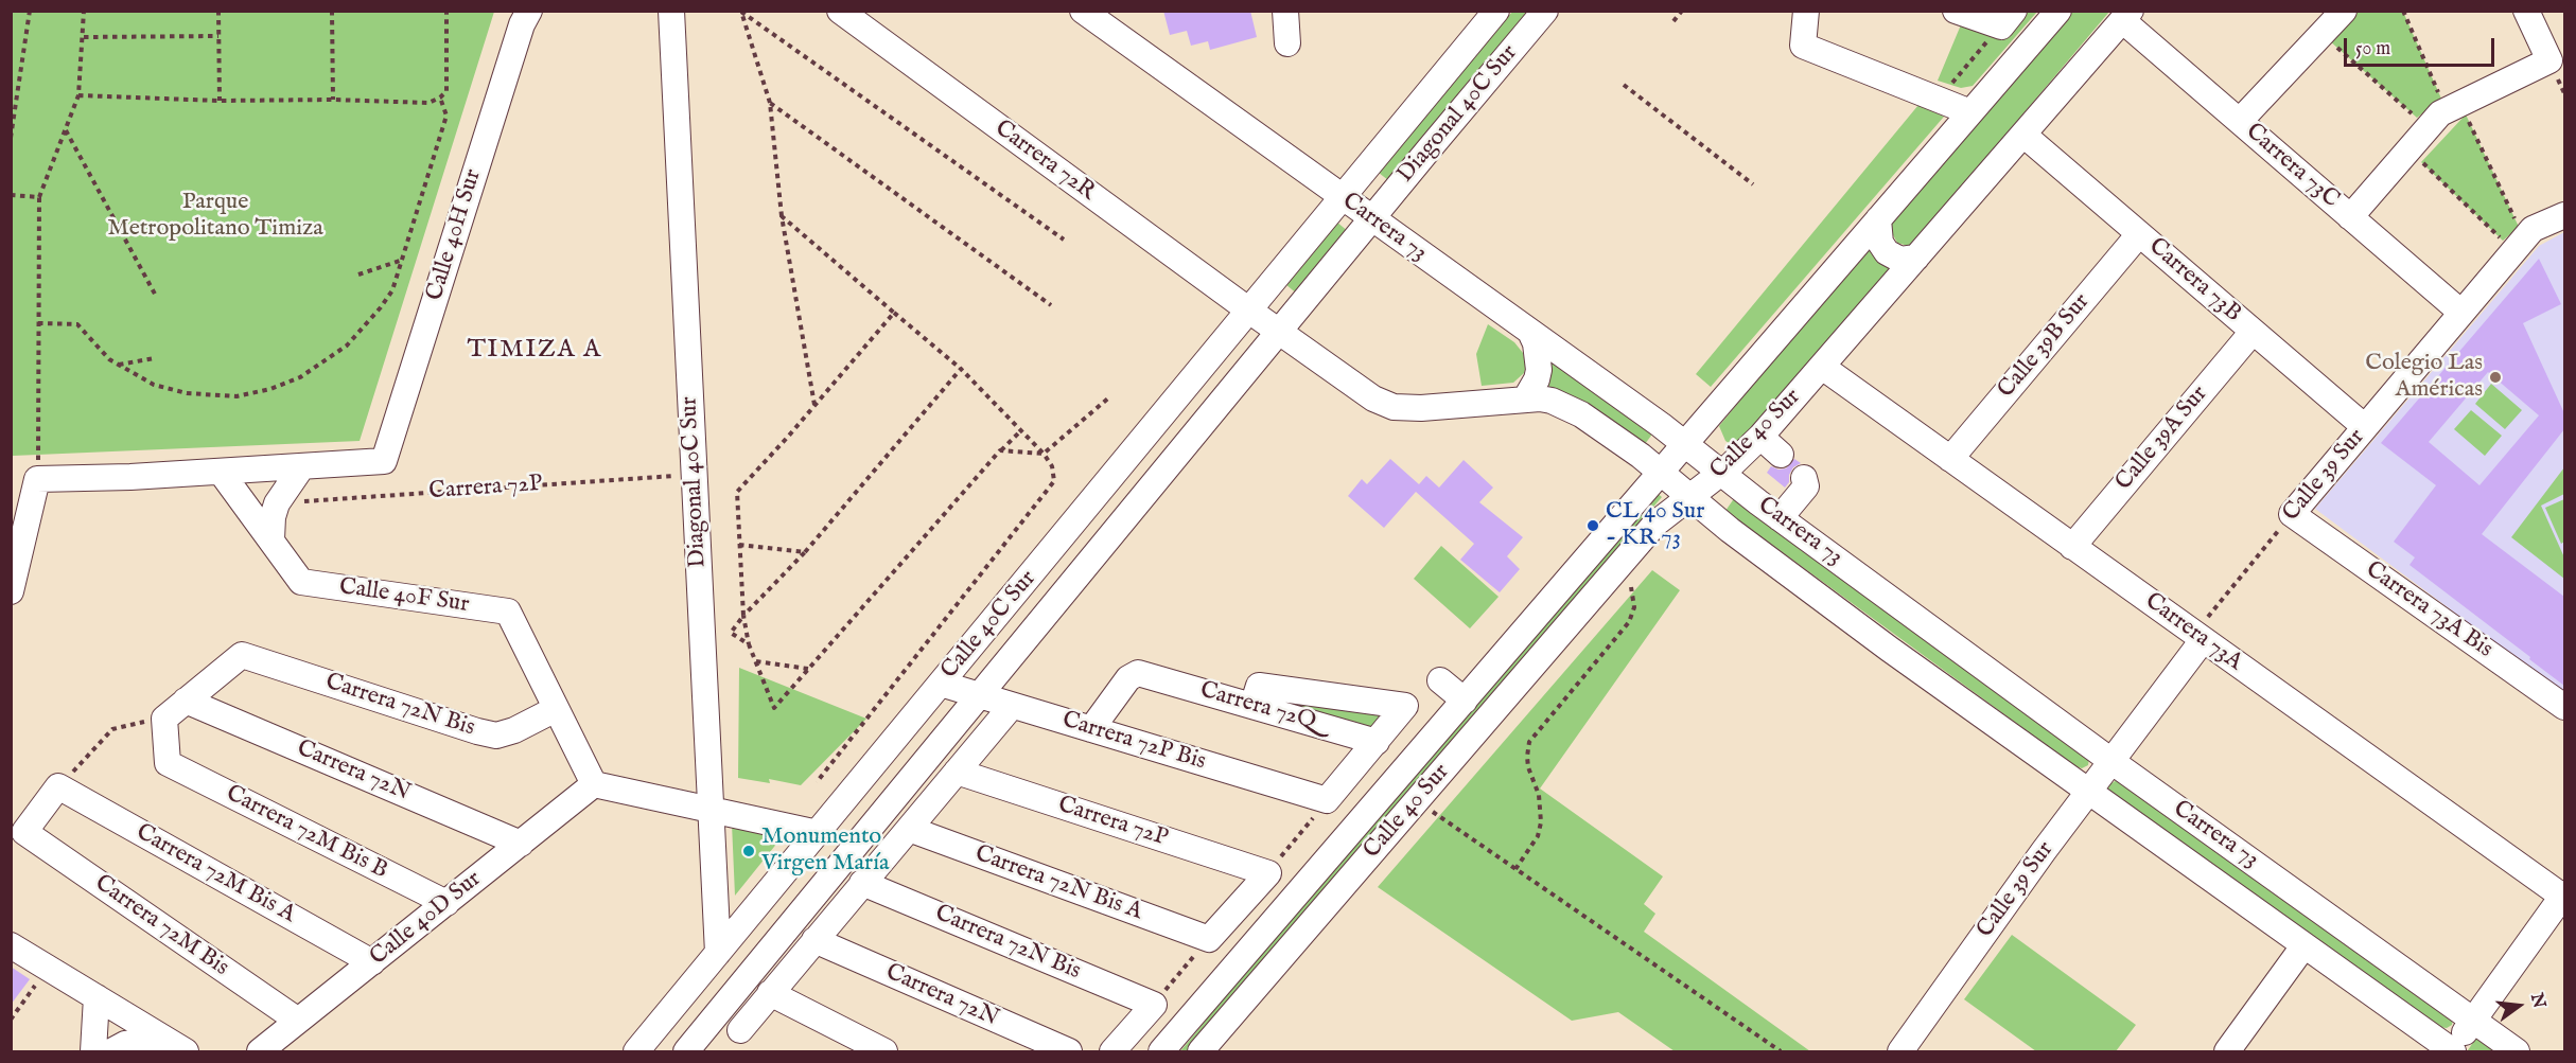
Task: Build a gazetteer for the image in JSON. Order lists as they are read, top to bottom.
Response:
{
  "streets": {
    "street": [
      "Diagonal 40C Sur",
      "Carrera 72R",
      "Carrera 73C",
      "Carrera 73",
      "Calle 40H Sur",
      "Carrera 73B",
      "Calle 39B Sur",
      "Calle 40 Sur",
      "Calle 39A Sur",
      "Calle 39 Sur",
      "Carrera 72P",
      "Calle 40F Sur",
      "Carrera 73A Bis",
      "Calle 40C Sur",
      "Carrera 73A",
      "Carrera 72N Bis",
      "Carrera 72Q",
      "Carrera 72P Bis",
      "Carrera 72N",
      "Carrera 72M Bis B",
      "Carrera 72M Bis A",
      "Carrera 72N Bis A",
      "Calle 40D Sur",
      "Carrera 72M Bis"
    ]
  },
  "crossings": [
    ["Diagonal 40C Sur", "Carrera 73"],
    ["Diagonal 40C Sur", "Carrera 72P"],
    ["Diagonal 40C Sur", "Calle 40C Sur"],
    ["Carrera 72R", "Carrera 73"],
    ["Carrera 72R", "Calle 40C Sur"],
    ["Carrera 73C", "Calle 40 Sur"],
    ["Carrera 73C", "Calle 39 Sur"],
    ["Carrera 73", "Calle 40 Sur"],
    ["Carrera 73", "Calle 39 Sur"],
    ["Carrera 73", "Calle 40C Sur"],
    ["Carrera 73B", "Calle 39B Sur"],
    ["Carrera 73B", "Calle 40 Sur"],
    ["Carrera 73B", "Calle 39A Sur"],
    ["Carrera 73B", "Calle 39 Sur"],
    ["Calle 39B Sur", "Carrera 73A"],
    ["Calle 40 Sur", "Carrera 73A"],
    ["Calle 39A Sur", "Carrera 73A"],
    ["Calle 39 Sur", "Carrera 73A Bis"],
    ["Calle 39 Sur", "Carrera 73A"],
    ["Calle 40F Sur", "Carrera 72N Bis"],
    ["Calle 40C Sur", "Carrera 72P Bis"],
    ["Carrera 72N Bis", "Carrera 72N"],
    ["Carrera 72Q", "Carrera 72P Bis"],
    ["Carrera 72N", "Calle 40D Sur"],
    ["Carrera 72M Bis B", "Calle 40D Sur"],
    ["Carrera 72M Bis A", "Calle 40D Sur"],
    ["Carrera 72M Bis A", "Carrera 72M Bis"],
    ["Calle 40D Sur", "Carrera 72M Bis"]
  ],
  "districts": ["TIMIZA A"],
  "parks": ["Parque Metropolitano Timiza"],
  "places": ["Colegio Las Américas", "CL 40 Sur - KR 73", "Monumento Virgen María"],
  "scale_bar": "50 m",
  "north": "right"
}
